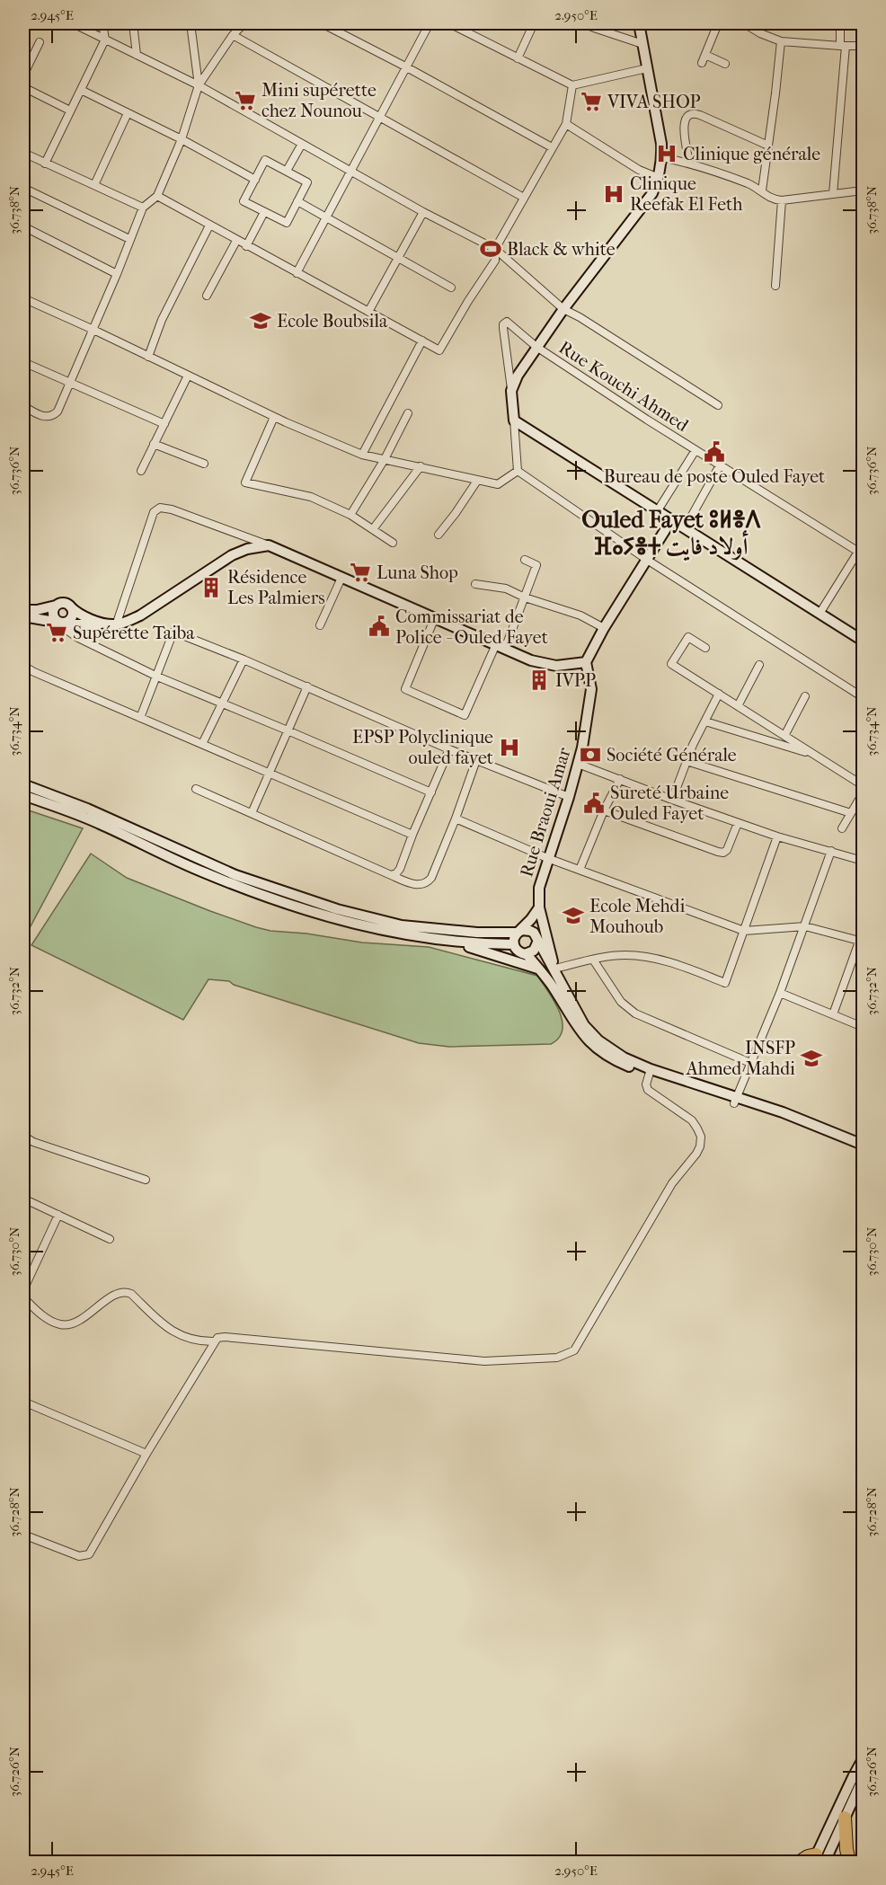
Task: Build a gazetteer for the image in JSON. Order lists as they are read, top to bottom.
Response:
{
  "streets": {
    "main road": ["Rue Braoui Amar"],
    "street": ["Rue Kouchi Ahmed"]
  },
  "districts": ["Ouled Fayet ⵓⵍⴻⴷ ⴼⴰⵢⴻⵜ أولاد فايت"],
  "places": {
    "supermarket": [
      "Mini supérette chez Nounou",
      "VIVA SHOP",
      "Luna Shop",
      "Supérette Taiba"
    ],
    "hospital": ["Clinique générale", "Clinique Reefak El Feth", "EPSP Polyclinique ouled fayet"],
    "sports": ["Black & white"],
    "school or university": ["Ecole Boubsila", "Ecole Mehdi Mouhoub", "INSFP Ahmed Mahdi"],
    "public building": ["Bureau de poste Ouled Fayet", "Commissariat de Police - Ouled Fayet", "Sureté Urbaine Ouled Fayet"],
    "building": ["Résidence Les Palmiers", "IVPP"],
    "bank": ["Société Générale"]
  },
  "coordinates": [
    "2.945°E",
    "2.950°E",
    "36.738°N",
    "36.736°N",
    "36.734°N",
    "36.732°N",
    "36.730°N",
    "36.728°N",
    "36.726°N"
  ]
}
